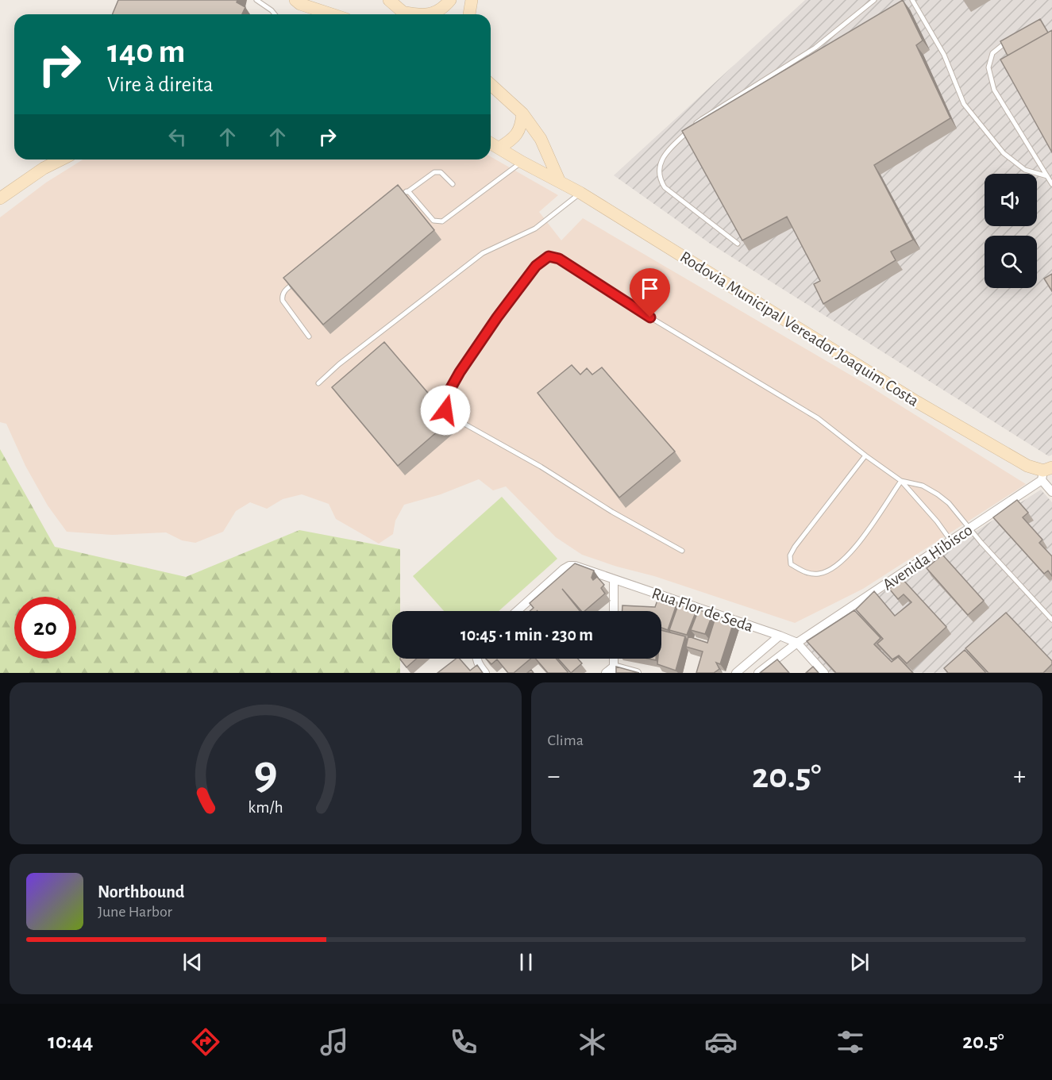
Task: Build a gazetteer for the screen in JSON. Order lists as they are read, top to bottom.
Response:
{
  "streets": {
    "main road": ["Rodovia Municipal Vereador Joaquim Costa"],
    "street": ["Avenida Hibisco", "Rua Flor de Seda"]
  },
  "crossings": [
    ["Rodovia Municipal Vereador Joaquim Costa", "Avenida Hibisco"],
    ["Avenida Hibisco", "Rua Flor de Seda"]
  ],
  "page": {
    "turn": ["140 m", "Vire à direita"],
    "limit": "20",
    "trip": "10:45 · 1 min · 230 m",
    "tile": "Clima",
    "heat": ["−", "20.5°", "+"],
    "song": ["Northbound", "June Harbor"],
    "tabs": ["10:44", "20.5°"],
    "gauge": ["9", "km/h"]
  }
}
